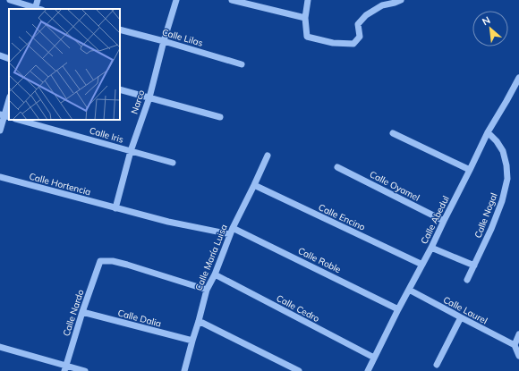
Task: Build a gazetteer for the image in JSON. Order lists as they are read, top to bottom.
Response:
{
  "streets": {
    "street": [
      "Calle Lilas",
      "Narco",
      "Calle Iris",
      "Calle Hortencia",
      "Calle Oyamel",
      "Calle Nogal",
      "Calle Encino",
      "Calle Abedul",
      "Calle María Luisa",
      "Calle Roble",
      "Calle Cedro",
      "Calle Laurel",
      "Calle Nardo",
      "Calle Dalia"
    ]
  },
  "crossings": [
    ["Calle Lilas", "Narco"],
    ["Narco", "Calle Iris"],
    ["Narco", "Calle Hortencia"],
    ["Calle Oyamel", "Calle Abedul"],
    ["Calle Nogal", "Calle Abedul"],
    ["Calle Encino", "Calle Abedul"],
    ["Calle Encino", "Calle María Luisa"],
    ["Calle Abedul", "Calle Roble"],
    ["Calle Abedul", "Calle Cedro"],
    ["Calle Abedul", "Calle Laurel"],
    ["Calle María Luisa", "Calle Roble"],
    ["Calle María Luisa", "Calle Cedro"],
    ["Calle María Luisa", "Calle Nardo"],
    ["Calle María Luisa", "Calle Dalia"],
    ["Calle Nardo", "Calle Dalia"]
  ],
  "north": "top left"
}
